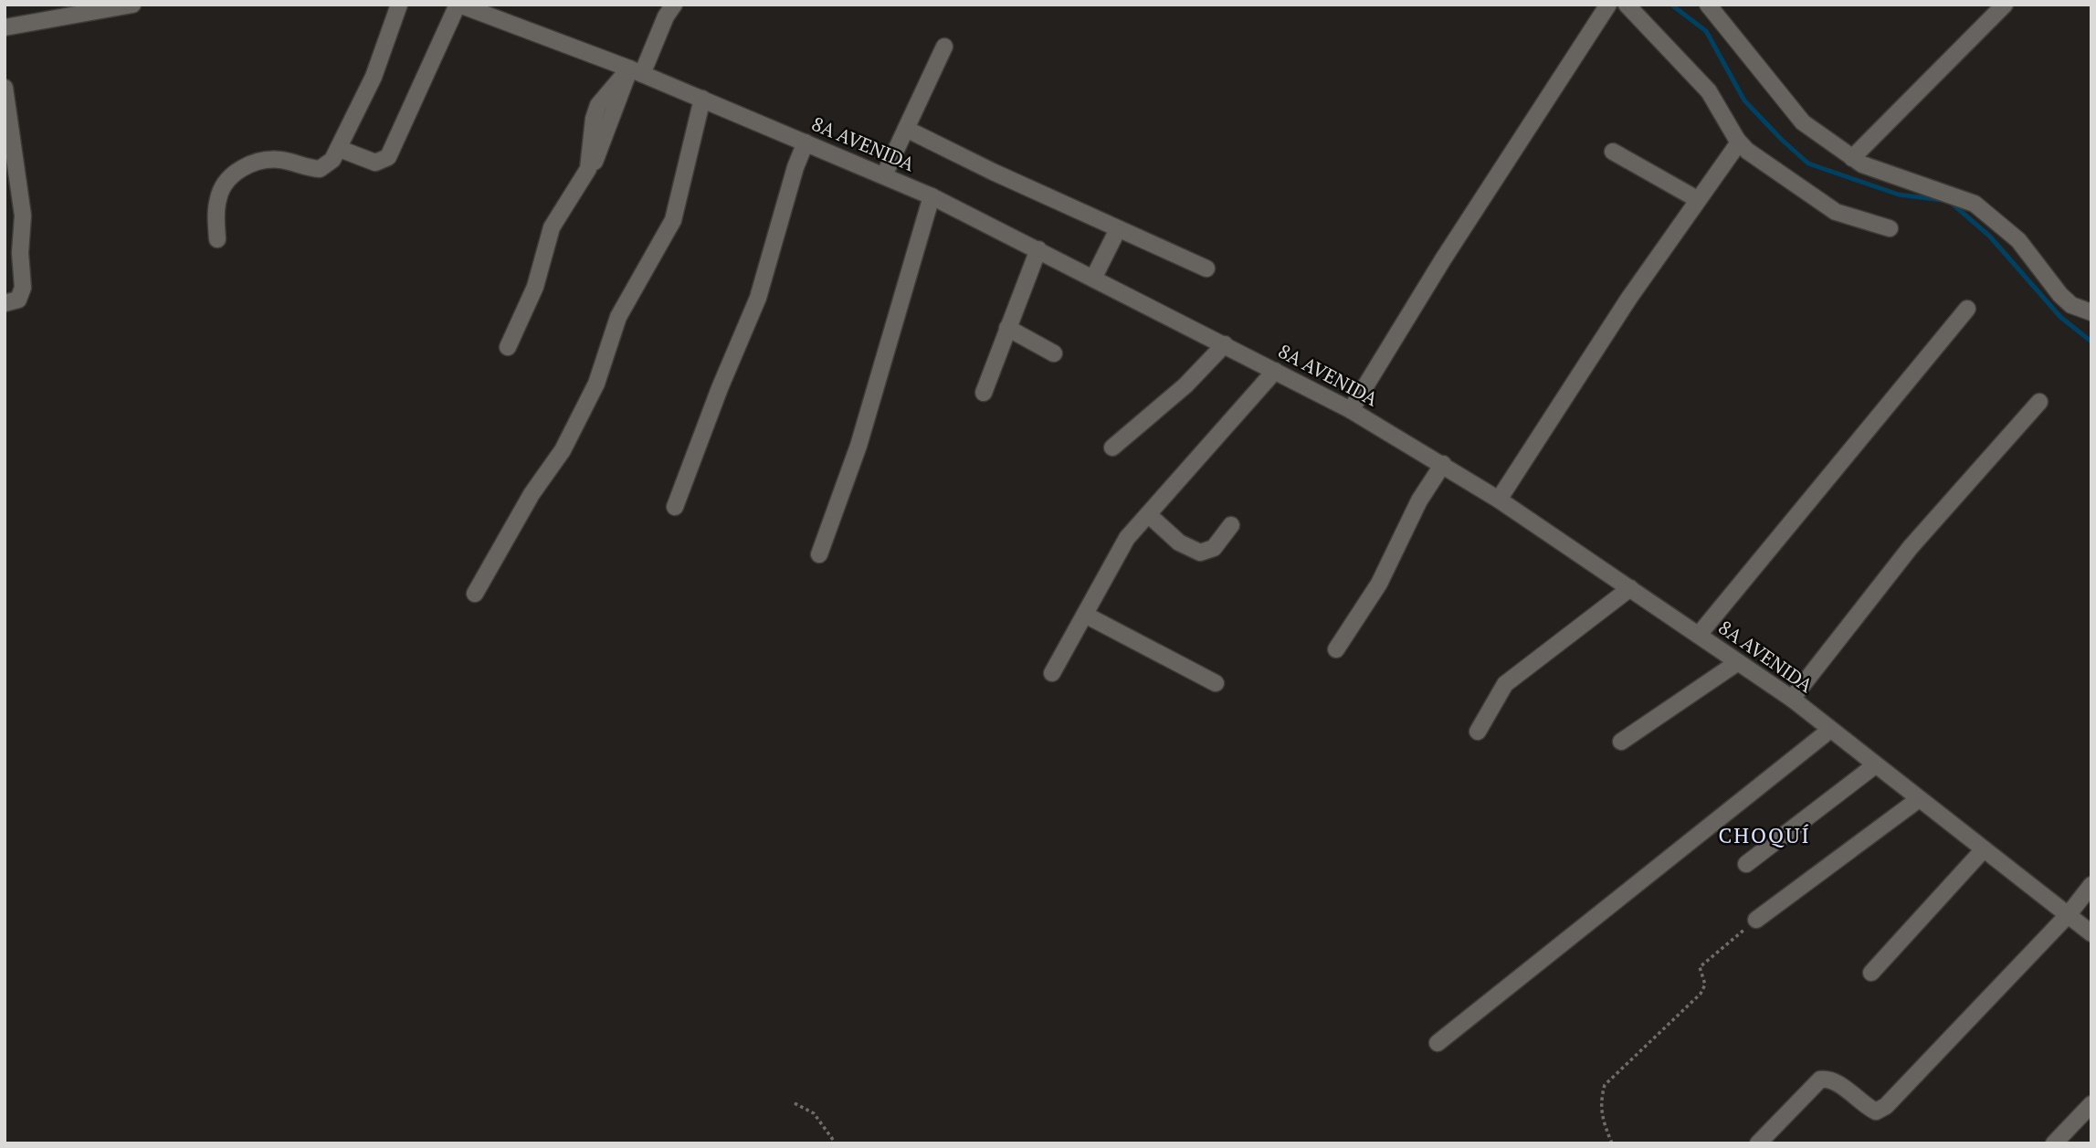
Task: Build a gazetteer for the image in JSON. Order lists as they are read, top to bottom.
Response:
{
  "streets": {
    "street": ["8A AVENIDA"]
  },
  "districts": ["CHOQUÍ"]
}
